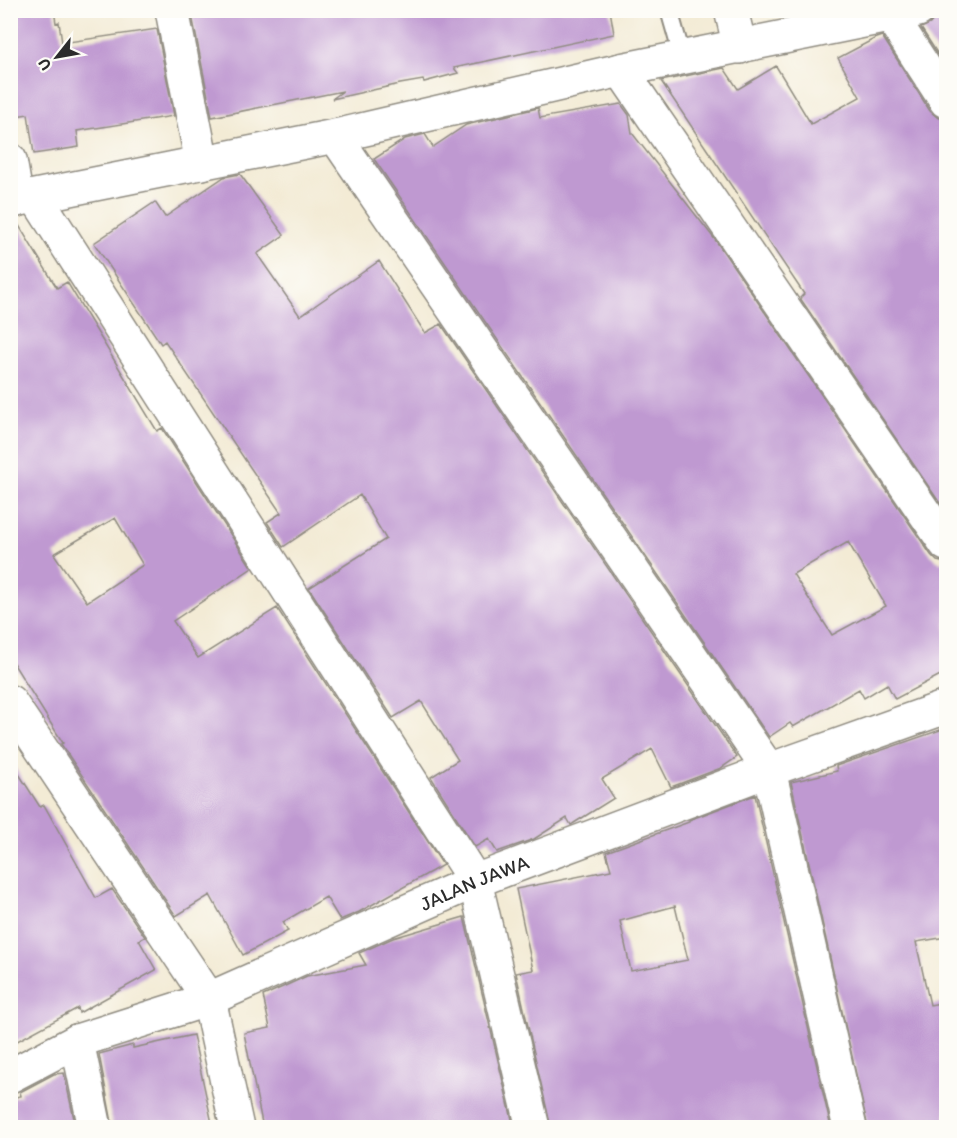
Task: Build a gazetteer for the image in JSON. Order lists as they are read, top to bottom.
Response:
{
  "streets": {
    "street": ["JALAN JAWA"]
  },
  "north": "bottom left"
}
